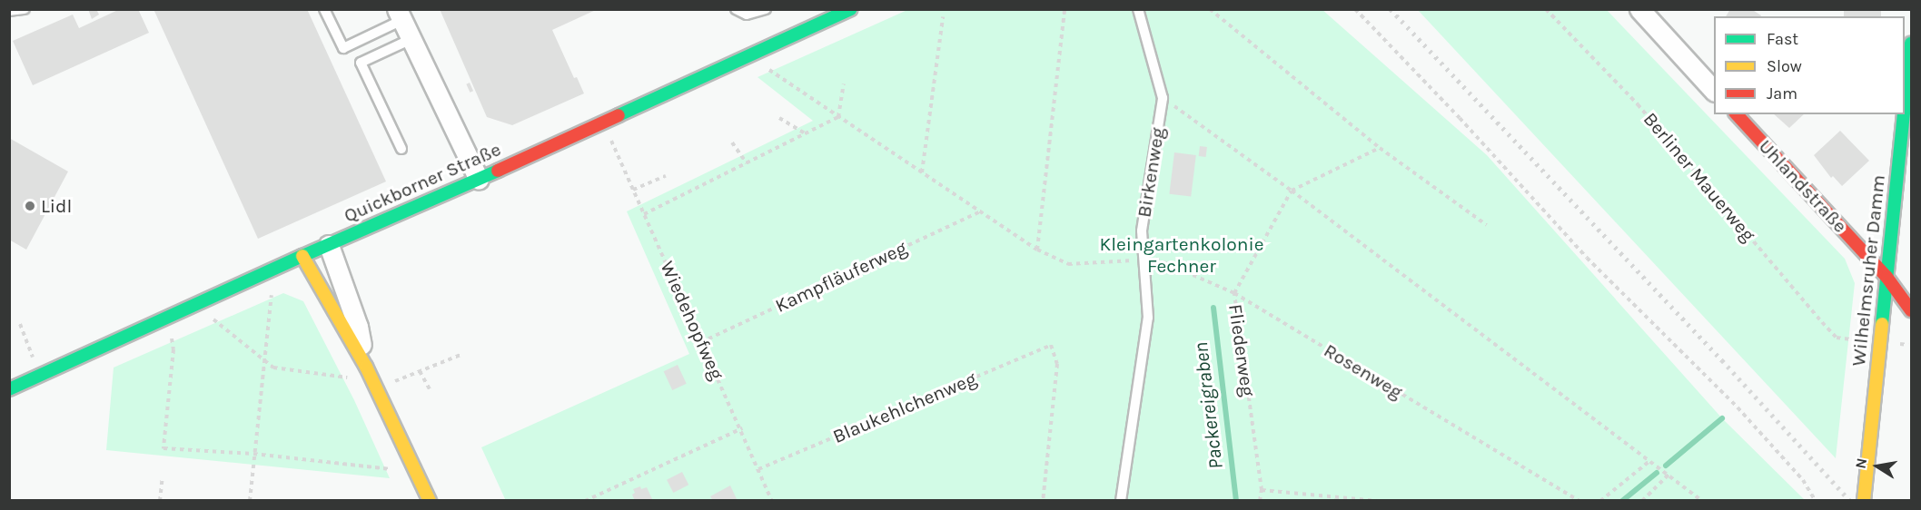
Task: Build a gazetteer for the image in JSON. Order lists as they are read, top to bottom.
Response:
{
  "streets": {
    "street": ["Quickborner Straße", "Uhlandstraße", "Wilhelmsruher Damm"],
    "lane": ["Birkenweg"],
    "path": [
      "Berliner Mauerweg",
      "Kampfläuferweg",
      "Wiedehopfweg",
      "Fliederweg",
      "Rosenweg",
      "Blaukehlchenweg"
    ]
  },
  "crossings": [
    ["Birkenweg", "Rosenweg"],
    ["Uhlandstraße", "Wilhelmsruher Damm"],
    ["Kampfläuferweg", "Wiedehopfweg"],
    ["Kampfläuferweg", "Rosenweg"],
    ["Wiedehopfweg", "Blaukehlchenweg"],
    ["Fliederweg", "Rosenweg"]
  ],
  "water": ["Packereigraben"],
  "parks": ["Kleingartenkolonie Fechner"],
  "places": ["Lidl"],
  "legend": ["Fast", "Slow", "Jam"],
  "north": "left"
}
